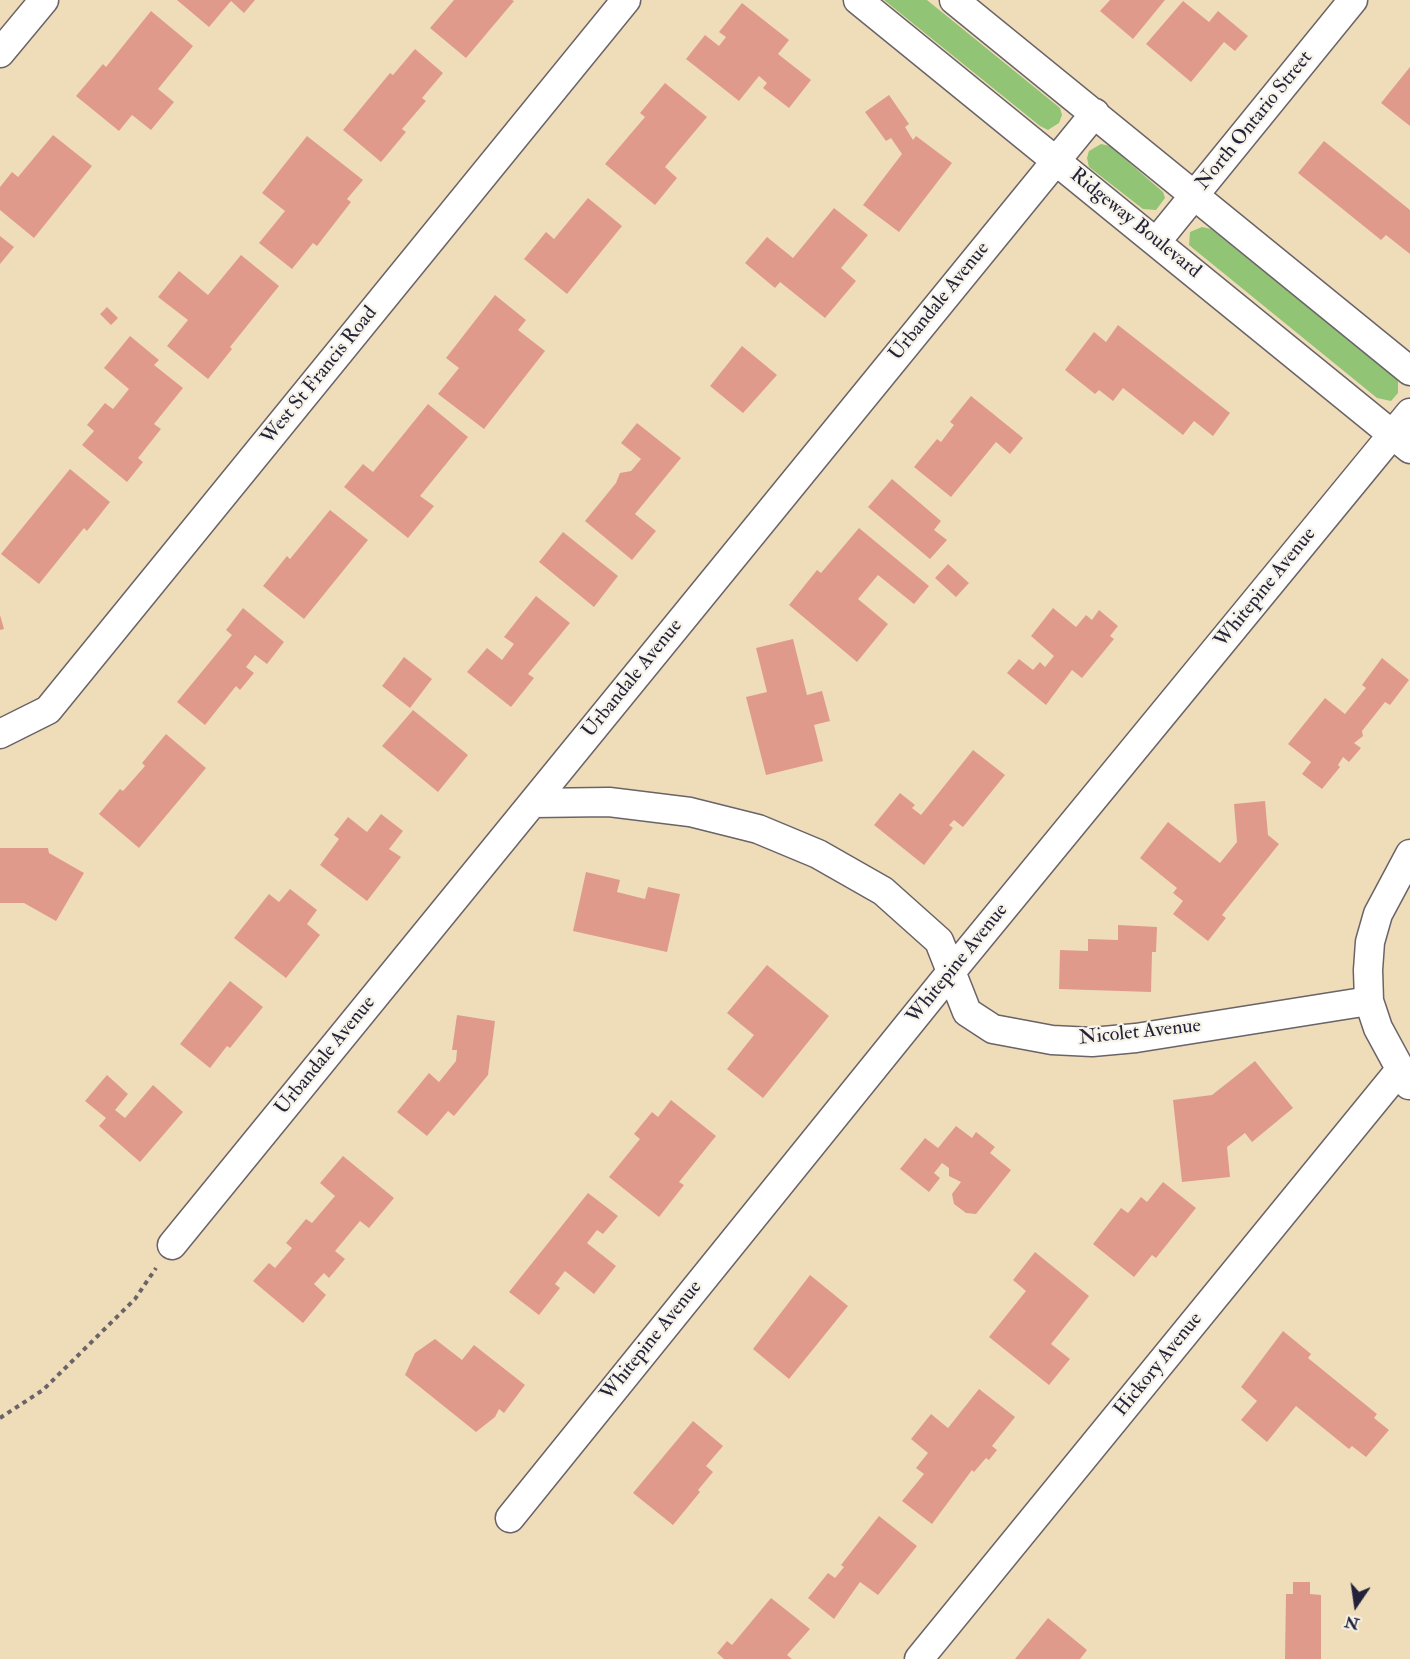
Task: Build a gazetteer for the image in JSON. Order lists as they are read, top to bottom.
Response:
{
  "streets": {
    "street": [
      "North Ontario Street",
      "Ridgeway Boulevard",
      "Urbandale Avenue",
      "West St Francis Road",
      "Whitepine Avenue",
      "Nicolet Avenue",
      "Hickory Avenue"
    ]
  },
  "crossings": [
    ["North Ontario Street", "Ridgeway Boulevard"],
    ["Ridgeway Boulevard", "Urbandale Avenue"],
    ["Ridgeway Boulevard", "Whitepine Avenue"],
    ["Urbandale Avenue", "Nicolet Avenue"],
    ["Whitepine Avenue", "Nicolet Avenue"]
  ],
  "north": "bottom"
}
